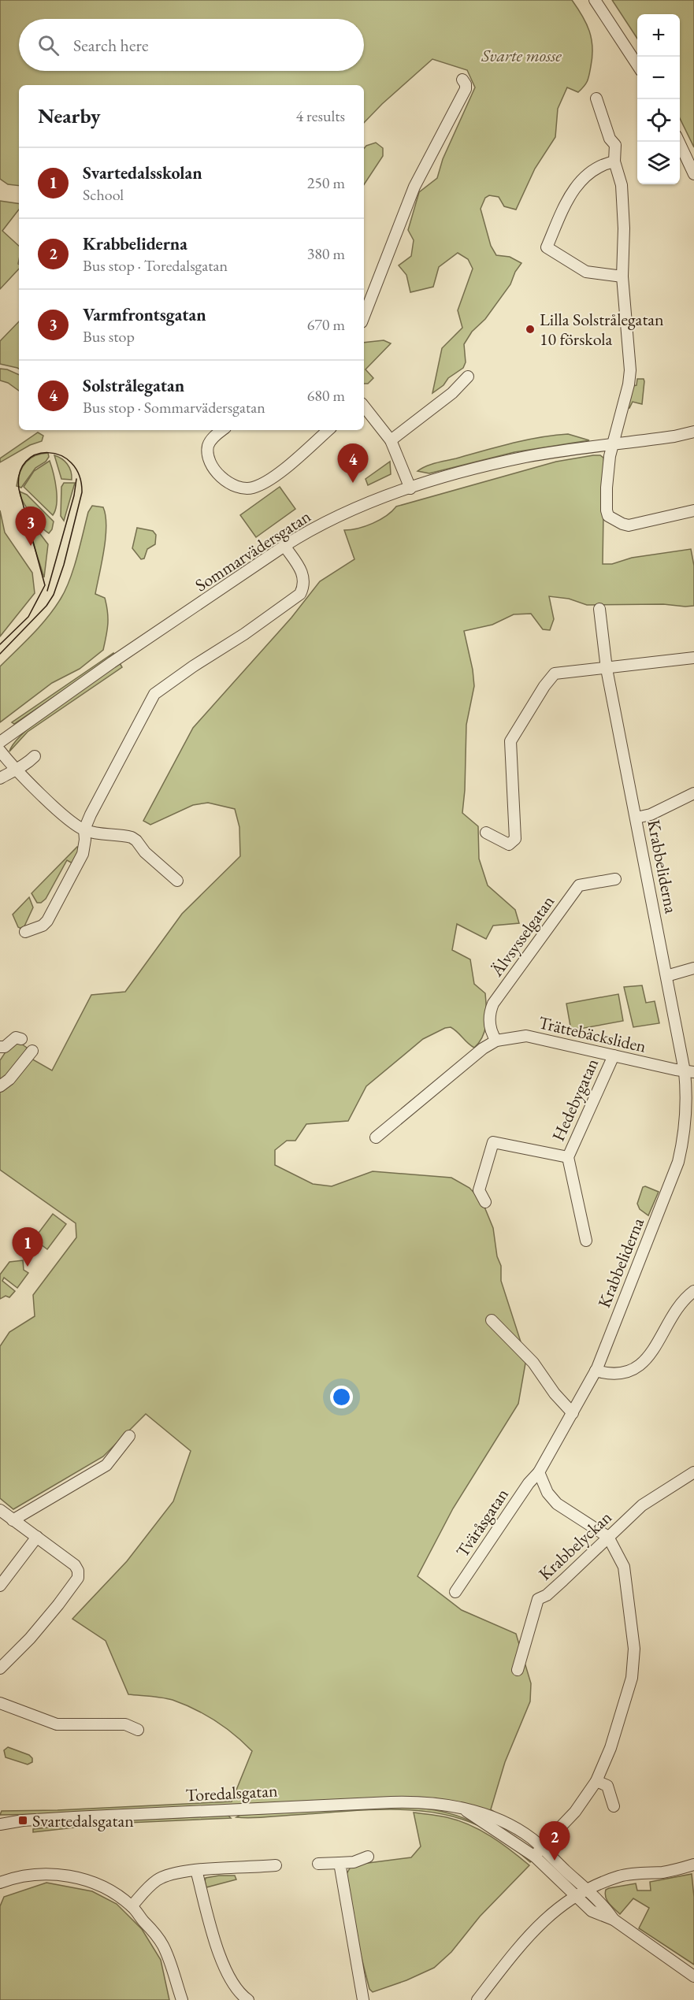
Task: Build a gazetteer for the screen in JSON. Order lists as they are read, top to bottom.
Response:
{
  "streets": {
    "street": [
      "Sommarvädersgatan",
      "Krabbeliderna",
      "Älvsysselgatan",
      "Trättebäcksliden",
      "Hedebygatan",
      "Tväråsgatan",
      "Krabbelyckan",
      "Toredalsgatan"
    ]
  },
  "crossings": [
    ["Krabbeliderna", "Trättebäcksliden"],
    ["Krabbeliderna", "Tväråsgatan"],
    ["Älvsysselgatan", "Trättebäcksliden"],
    ["Trättebäcksliden", "Hedebygatan"]
  ],
  "parks": ["Svarte mosse"],
  "places": {
    "other": ["Lilla Solstrålegatan 10 förskola"],
    "transit": ["Svartedalsgatan"]
  },
  "page": {
    "map_buttons": ["+", "−"],
    "search": "Search here",
    "heading": ["Nearby", "4 results"],
    "list": [
      {
        "mark": "1",
        "name": "Svartedalsskolan",
        "note": "School",
        "value": "250 m"
      },
      {
        "mark": "2",
        "name": "Krabbeliderna",
        "note": "Bus stop · Toredalsgatan",
        "value": "380 m"
      },
      {
        "mark": "3",
        "name": "Varmfrontsgatan",
        "note": "Bus stop",
        "value": "670 m"
      },
      {
        "mark": "4",
        "name": "Solstrålegatan",
        "note": "Bus stop · Sommarvädersgatan",
        "value": "680 m"
      }
    ],
    "pins": [
      "4",
      "3",
      "1",
      "2"
    ]
  }
}
